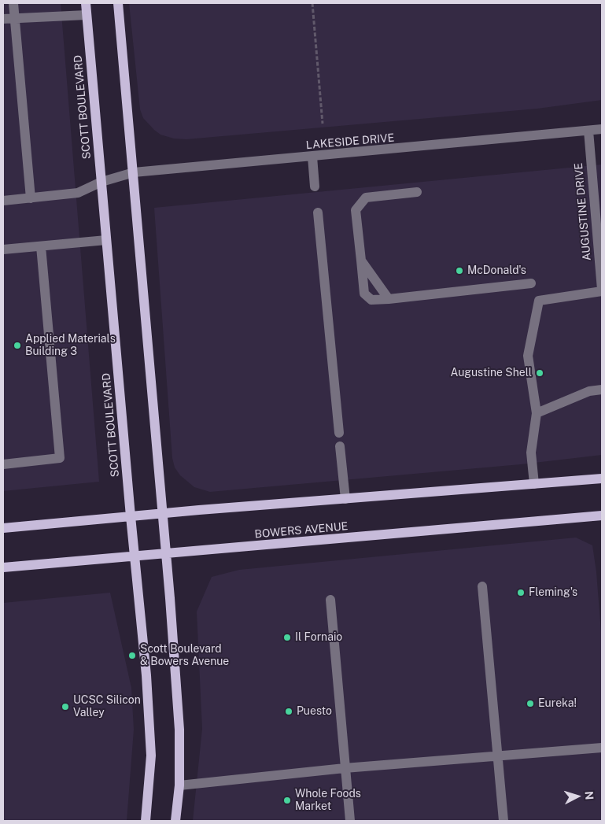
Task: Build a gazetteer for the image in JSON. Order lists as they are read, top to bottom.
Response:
{
  "streets": {
    "main road": ["SCOTT BOULEVARD", "BOWERS AVENUE"],
    "street": ["LAKESIDE DRIVE", "AUGUSTINE DRIVE"]
  },
  "crossings": [
    ["SCOTT BOULEVARD", "LAKESIDE DRIVE"],
    ["SCOTT BOULEVARD", "BOWERS AVENUE"],
    ["LAKESIDE DRIVE", "AUGUSTINE DRIVE"]
  ],
  "places": [
    "McDonald's",
    "Applied Materials Building 3",
    "Augustine Shell",
    "Fleming's",
    "Il Fornaio",
    "Scott Boulevard & Bowers Avenue",
    "Eureka!",
    "UCSC Silicon Valley",
    "Puesto",
    "Whole Foods Market"
  ],
  "north": "right"
}
